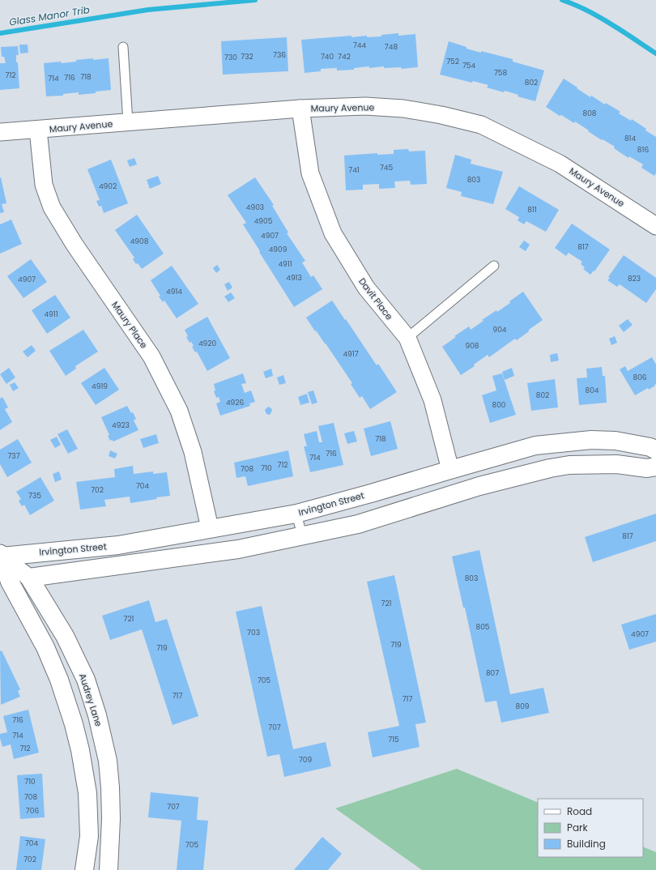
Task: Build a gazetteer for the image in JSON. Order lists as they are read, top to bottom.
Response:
{
  "streets": {
    "street": [
      "Maury Avenue",
      "Davit Place",
      "Maury Place",
      "Irvington Street",
      "Audrey Lane"
    ]
  },
  "crossings": [
    ["Maury Avenue", "Davit Place"],
    ["Maury Avenue", "Maury Place"],
    ["Davit Place", "Irvington Street"],
    ["Maury Place", "Irvington Street"],
    ["Irvington Street", "Audrey Lane"]
  ],
  "water": ["Glass Manor Trib"],
  "house_numbers": [
    "744",
    "748",
    "736",
    "732",
    "740",
    "742",
    "730",
    "752",
    "754",
    "758",
    "712",
    "718",
    "716",
    "714",
    "802",
    "808",
    "814",
    "816",
    "745",
    "741",
    "803",
    "4902",
    "4903",
    "811",
    "4905",
    "4907",
    "4908",
    "817",
    "4909",
    "4911",
    "4913",
    "823",
    "4907",
    "4914",
    "4911",
    "904",
    "4920",
    "908",
    "4917",
    "806",
    "4919",
    "804",
    "802",
    "4926",
    "800",
    "4923",
    "718",
    "716",
    "737",
    "714",
    "712",
    "710",
    "708",
    "704",
    "702",
    "735",
    "817",
    "803",
    "721",
    "721",
    "805",
    "703",
    "4907",
    "719",
    "719",
    "807",
    "705",
    "717",
    "717",
    "809",
    "716",
    "707",
    "714",
    "715",
    "712",
    "709",
    "710",
    "708",
    "707",
    "706",
    "704",
    "705",
    "702"
  ],
  "legend": ["Road", "Park", "Building"]
}
